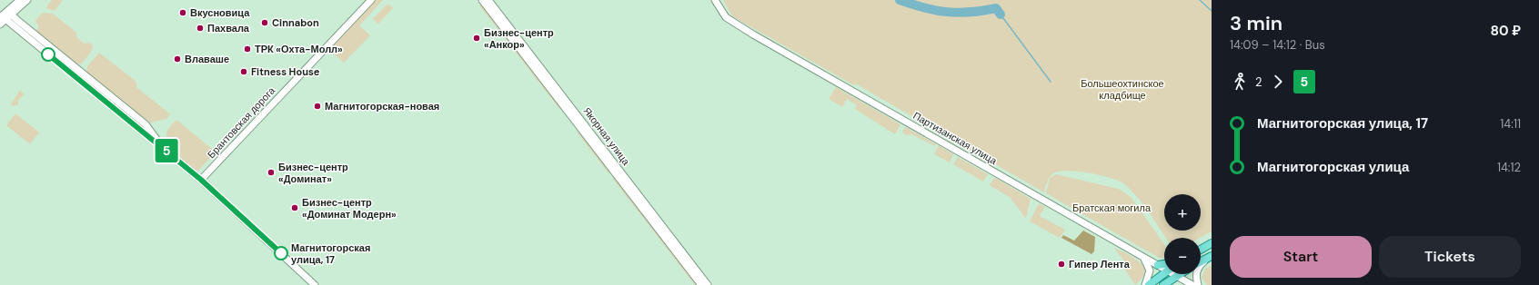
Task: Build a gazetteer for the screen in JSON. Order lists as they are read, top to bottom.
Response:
{
  "streets": {
    "street": ["Брантовская дорога", "Якорная улица", "Партизанская улица"]
  },
  "parks": ["Большеохтинское кладбище", "Братская могила"],
  "places": [
    "Вкусновица",
    "Cinnabon",
    "Пахвала",
    "Бизнес-центр «Анкор»",
    "ТРК «Охта-Молл»",
    "Влаваше",
    "Fitness House",
    "Магнитогорская-новая",
    "Бизнес-центр «Доминат»",
    "Бизнес-центр «Доминат Модерн»",
    "Магнитогорская улица, 17",
    "Гипер Лента"
  ],
  "lines": ["bus line 5"],
  "page": {
    "on_map": "5",
    "heading": ["3 min", "14:09 – 14:12 · Bus", "80 ₽"],
    "legs": ["2", "5"],
    "list": [
      {
        "name": "Магнитогорская улица, 17",
        "value": "14:11"
      },
      {
        "name": "Магнитогорская улица",
        "value": "14:12"
      }
    ],
    "map_buttons": ["+", "−"],
    "buttons": ["Start", "Tickets"]
  }
}
